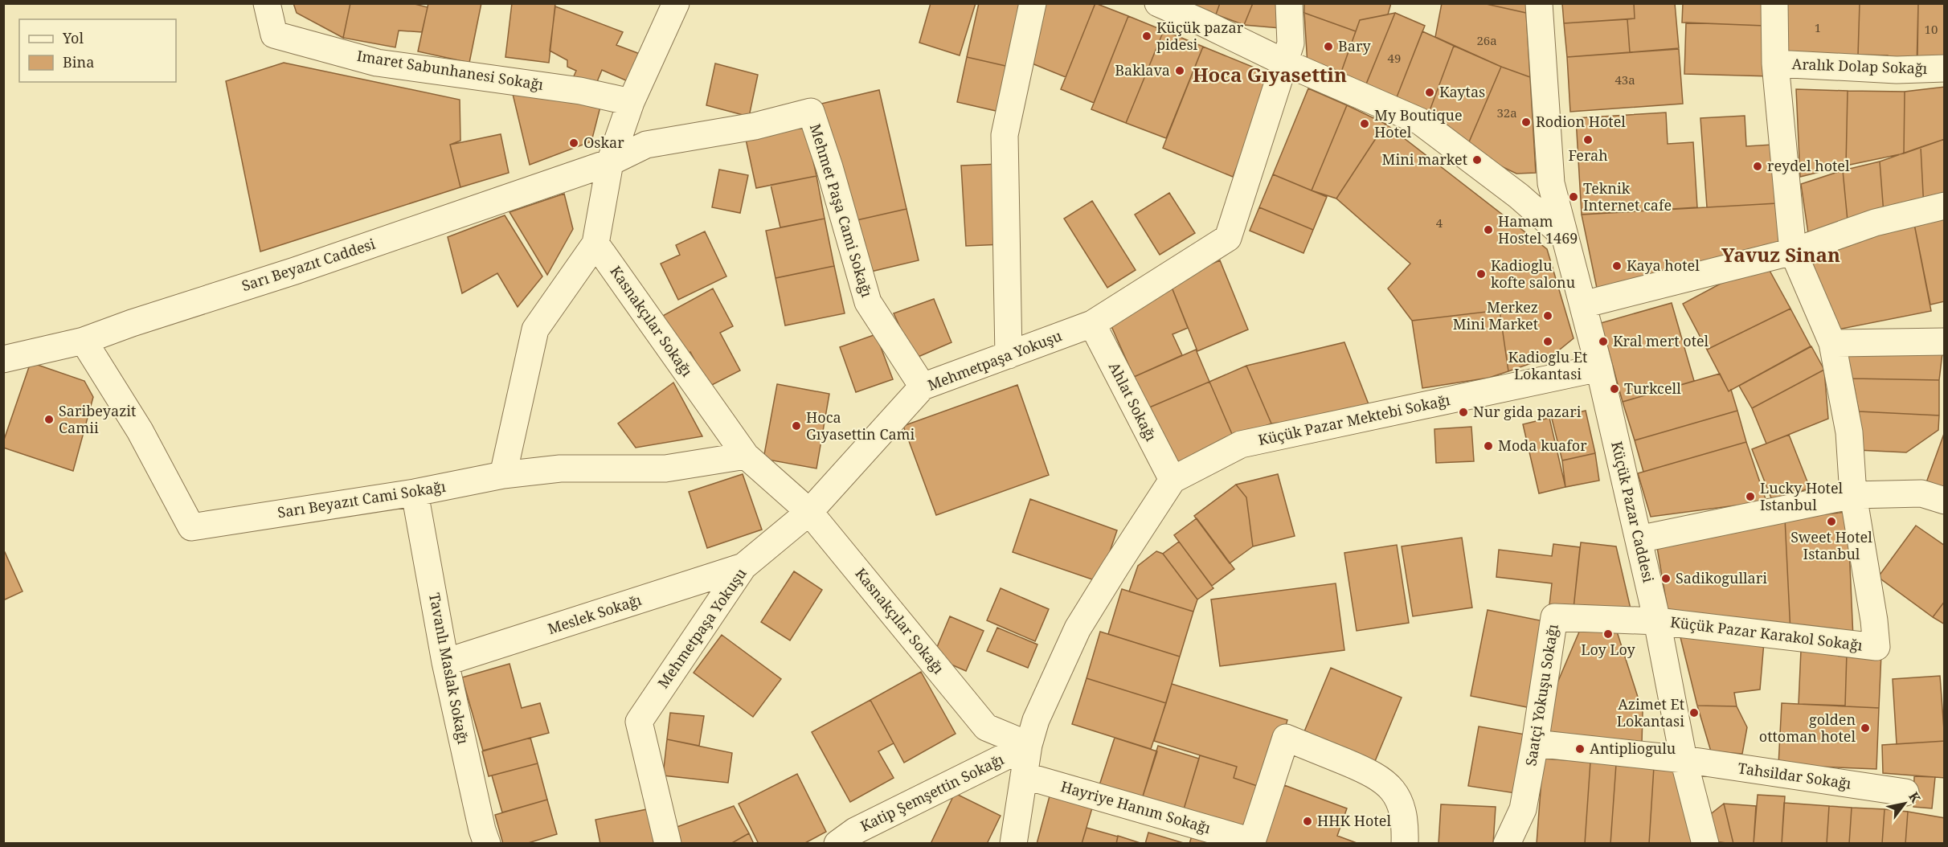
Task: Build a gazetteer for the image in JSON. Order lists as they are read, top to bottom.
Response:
{
  "streets": {
    "street": [
      "Aralık Dolap Sokağı",
      "Imaret Sabunhanesi Sokağı",
      "Mehmet Paşa Cami Sokağı",
      "Sarı Beyazıt Caddesi",
      "Kasnakçılar Sokağı",
      "Mehmetpaşa Yokuşu",
      "Ahlat Sokağı",
      "Küçük Pazar Mektebi Sokağı",
      "Sarı Beyazıt Cami Sokağı",
      "Küçük Pazar Caddesi",
      "Meslek Sokağı",
      "Küçük Pazar Karakol Sokağı",
      "Tavanlı Maslak Sokağı",
      "Saatçi Yokuşu Sokağı",
      "Tahsildar Sokağı",
      "Katip Şemşettin Sokağı",
      "Hayriye Hanım Sokağı"
    ]
  },
  "crossings": [
    ["Mehmet Paşa Cami Sokağı", "Sarı Beyazıt Caddesi"],
    ["Mehmet Paşa Cami Sokağı", "Mehmetpaşa Yokuşu"],
    ["Sarı Beyazıt Caddesi", "Sarı Beyazıt Cami Sokağı"],
    ["Kasnakçılar Sokağı", "Mehmetpaşa Yokuşu"],
    ["Kasnakçılar Sokağı", "Sarı Beyazıt Cami Sokağı"],
    ["Kasnakçılar Sokağı", "Katip Şemşettin Sokağı"],
    ["Mehmetpaşa Yokuşu", "Ahlat Sokağı"],
    ["Mehmetpaşa Yokuşu", "Meslek Sokağı"],
    ["Ahlat Sokağı", "Küçük Pazar Mektebi Sokağı"],
    ["Küçük Pazar Mektebi Sokağı", "Küçük Pazar Caddesi"],
    ["Sarı Beyazıt Cami Sokağı", "Tavanlı Maslak Sokağı"],
    ["Küçük Pazar Caddesi", "Küçük Pazar Karakol Sokağı"],
    ["Küçük Pazar Caddesi", "Saatçi Yokuşu Sokağı"],
    ["Küçük Pazar Caddesi", "Tahsildar Sokağı"],
    ["Meslek Sokağı", "Tavanlı Maslak Sokağı"],
    ["Küçük Pazar Karakol Sokağı", "Saatçi Yokuşu Sokağı"],
    ["Saatçi Yokuşu Sokağı", "Tahsildar Sokağı"]
  ],
  "districts": ["Hoca Gıyasettin", "Yavuz Sinan"],
  "places": [
    "Küçük pazar pidesi",
    "Bary",
    "Baklava",
    "Kaytas",
    "Rodion Hotel",
    "My Boutique Hotel",
    "Ferah",
    "Oskar",
    "Mini market",
    "reydel hotel",
    "Teknik Internet cafe",
    "Hamam Hostel 1469",
    "Kaya hotel",
    "Kadioglu kofte salonu",
    "Merkez Mini Market",
    "Kadioglu Et Lokantasi",
    "Kral mert otel",
    "Turkcell",
    "Nur gida pazari",
    "Saribeyazit Camii",
    "Hoca Gıyasettin Cami",
    "Moda kuafor",
    "Lucky Hotel Istanbul",
    "Sweet Hotel Istanbul",
    "Sadikogullari",
    "Loy Loy",
    "Azimet Et Lokantasi",
    "golden ottoman hotel",
    "Antipliogulu",
    "HHK Hotel"
  ],
  "house_numbers": [
    "1",
    "10",
    "26a",
    "49",
    "43a",
    "32a",
    "4"
  ],
  "legend": ["Yol", "Bina"],
  "north": "top right"
}
